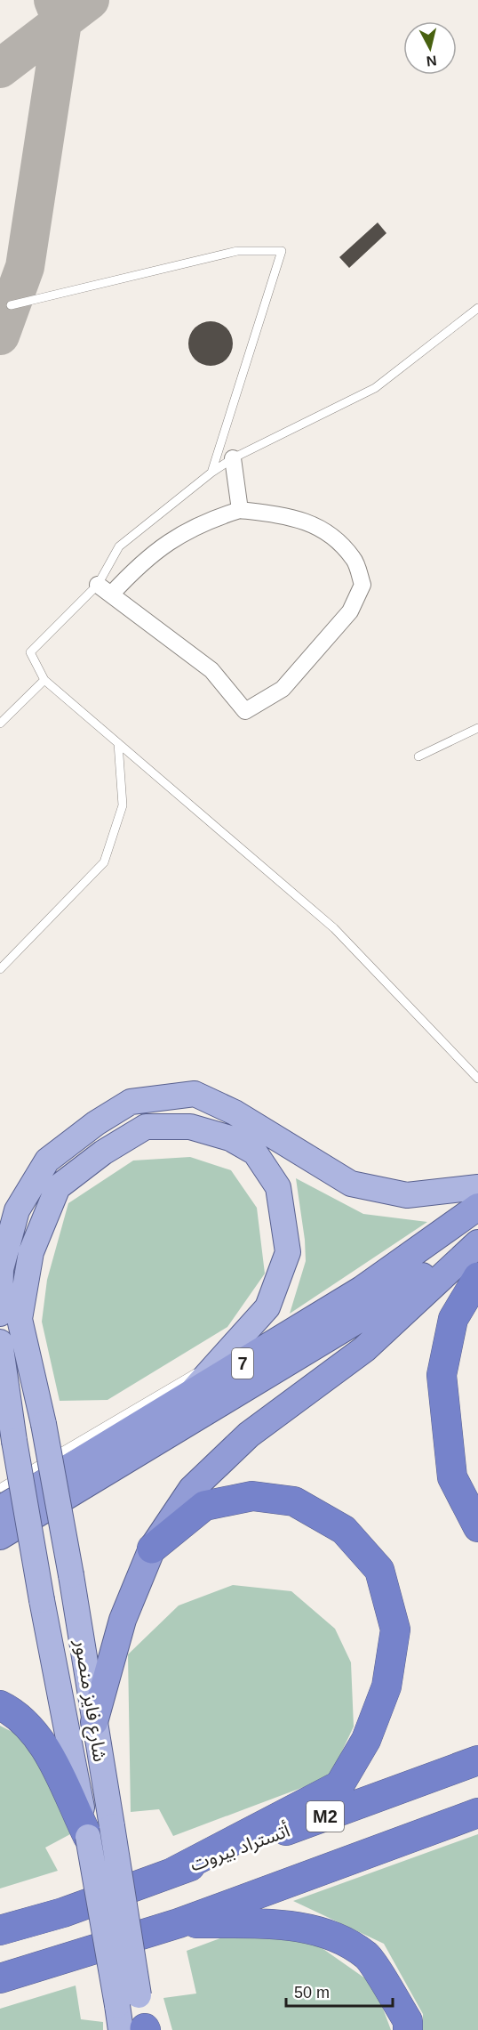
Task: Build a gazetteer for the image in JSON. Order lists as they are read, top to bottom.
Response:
{
  "streets": {
    "highway": ["7", "M2", "أتستراد بيروت"],
    "main road": ["شارع فايز منصور"]
  },
  "crossings": [
    ["7", "شارع فايز منصور"]
  ],
  "scale_bar": "50 m",
  "north": "bottom"
}
